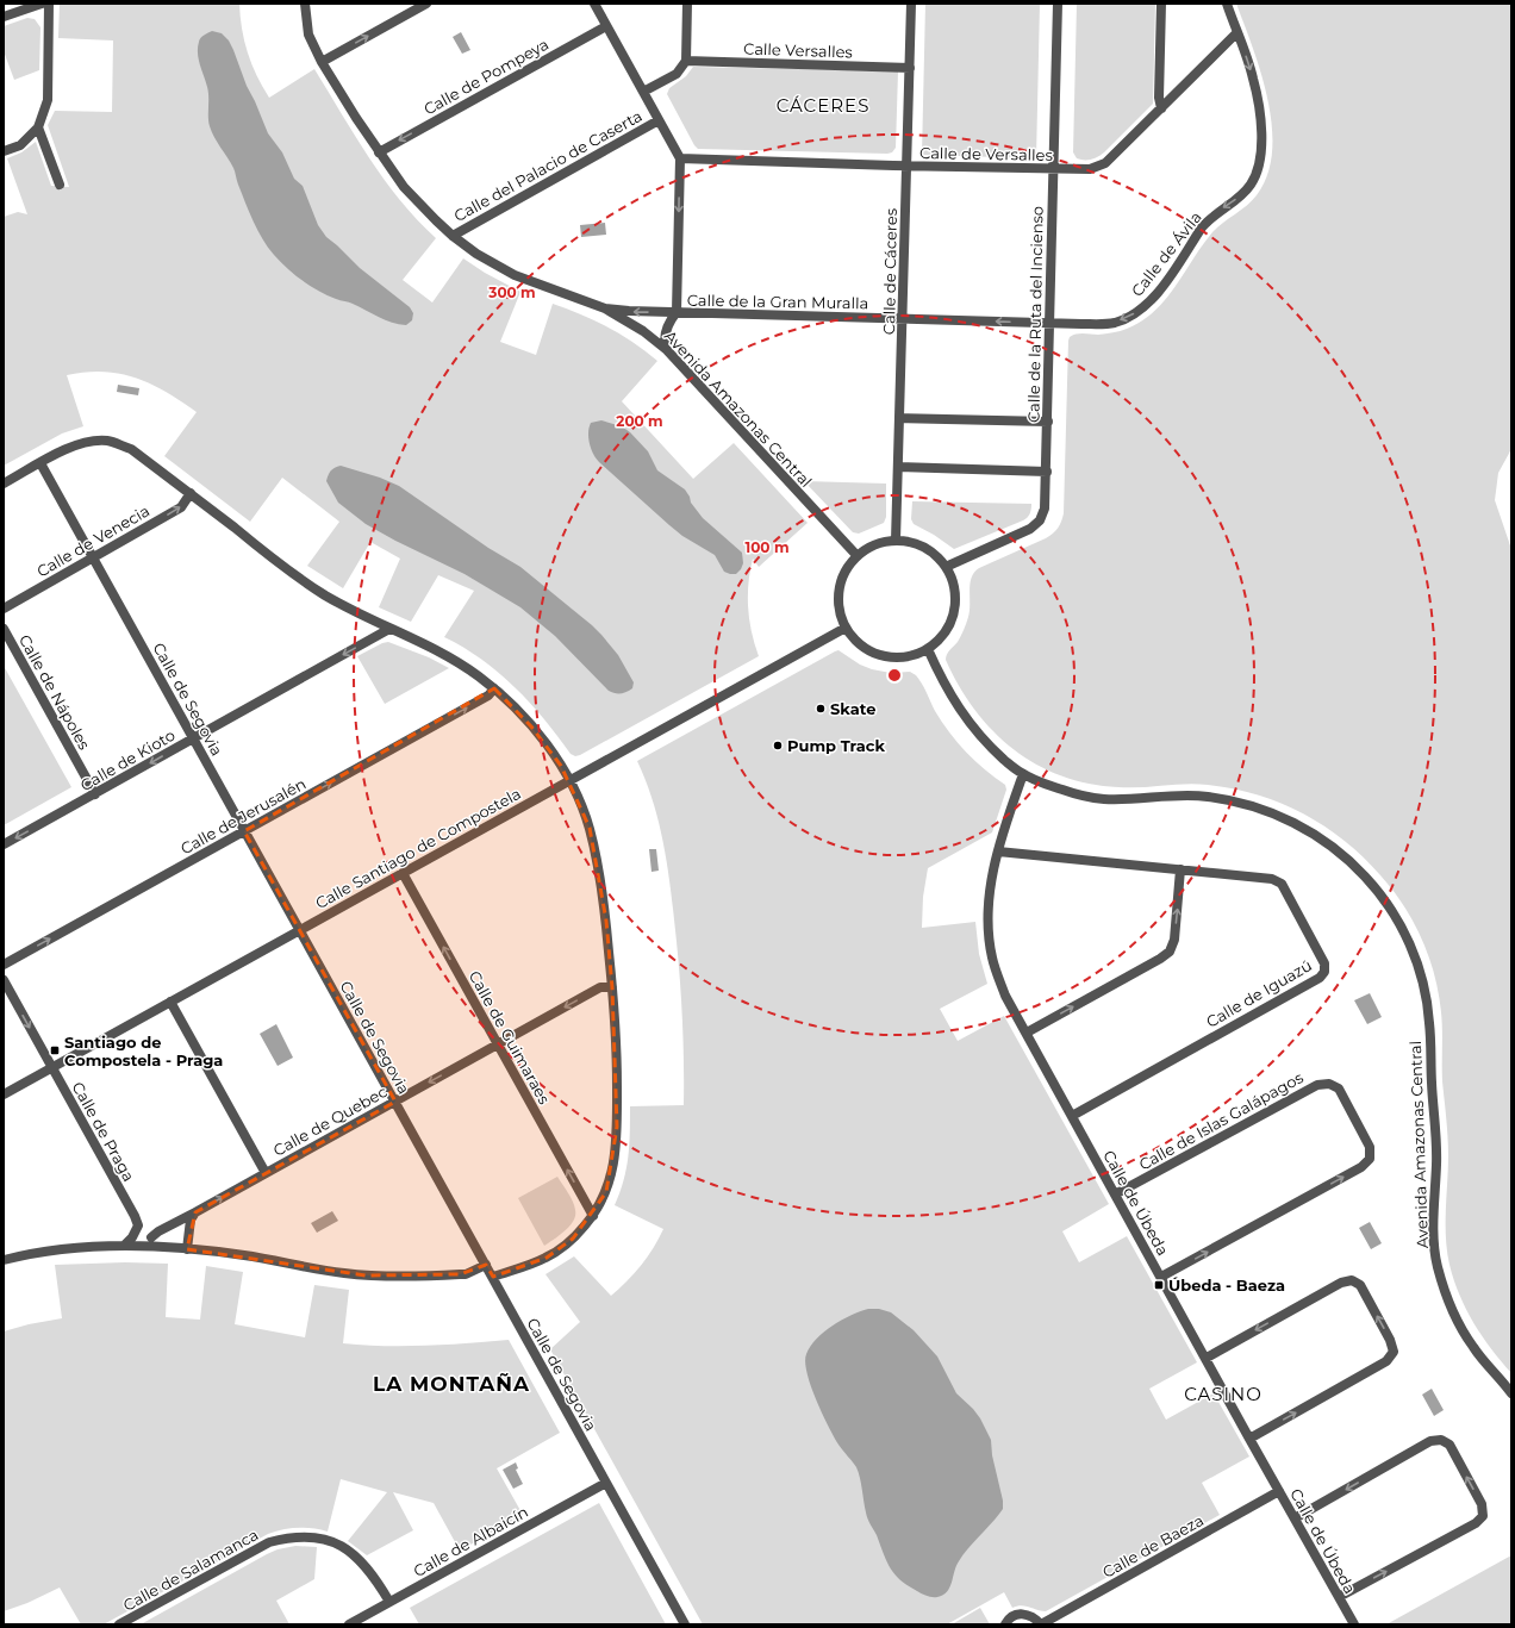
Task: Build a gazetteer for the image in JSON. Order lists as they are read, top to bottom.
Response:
{
  "streets": {
    "street": [
      "Calle Versalles",
      "Calle de Pompeya",
      "Calle de Versalles",
      "Calle del Palacio de Caserta",
      "Calle de Ávila",
      "Calle de Cáceres",
      "Calle de la Gran Muralla",
      "Calle de la Ruta del Incienso",
      "Avenida Amazonas Central",
      "Calle de Venecia",
      "Calle de Nápoles",
      "Calle de Segovia",
      "Calle de Kioto",
      "Calle de Jerusalén",
      "Calle Santiago de Compostela",
      "Calle de Iguazú",
      "Calle de Guimaraes",
      "Calle de Quebec",
      "Calle de Islas Galápagos",
      "Calle de Praga",
      "Calle de Úbeda",
      "Calle de Albaicín",
      "Calle de Baeza",
      "Calle de Salamanca"
    ]
  },
  "crossings": [
    ["Calle Versalles", "Calle de Cáceres"],
    ["Calle de Pompeya", "Avenida Amazonas Central"],
    ["Calle de Versalles", "Calle de Ávila"],
    ["Calle de Versalles", "Calle de Cáceres"],
    ["Calle de Versalles", "Calle de la Ruta del Incienso"],
    ["Calle del Palacio de Caserta", "Avenida Amazonas Central"],
    ["Calle de Ávila", "Calle de la Gran Muralla"],
    ["Calle de Ávila", "Calle de la Ruta del Incienso"],
    ["Calle de Cáceres", "Calle de la Gran Muralla"],
    ["Calle de Cáceres", "Calle de la Ruta del Incienso"],
    ["Calle de Cáceres", "Avenida Amazonas Central"],
    ["Calle de Cáceres", "Calle Santiago de Compostela"],
    ["Calle de la Gran Muralla", "Calle de la Ruta del Incienso"],
    ["Calle de la Gran Muralla", "Avenida Amazonas Central"],
    ["Calle de la Ruta del Incienso", "Avenida Amazonas Central"],
    ["Calle de la Ruta del Incienso", "Calle Santiago de Compostela"],
    ["Avenida Amazonas Central", "Calle Santiago de Compostela"],
    ["Avenida Amazonas Central", "Calle de Úbeda"],
    ["Calle de Venecia", "Calle de Segovia"],
    ["Calle de Nápoles", "Calle de Kioto"],
    ["Calle de Segovia", "Calle de Kioto"],
    ["Calle de Segovia", "Calle de Jerusalén"],
    ["Calle de Segovia", "Calle Santiago de Compostela"],
    ["Calle de Segovia", "Calle de Quebec"],
    ["Calle de Segovia", "Calle de Albaicín"],
    ["Calle Santiago de Compostela", "Calle de Guimaraes"],
    ["Calle Santiago de Compostela", "Calle de Praga"],
    ["Calle de Iguazú", "Calle de Úbeda"],
    ["Calle de Guimaraes", "Calle de Quebec"],
    ["Calle de Islas Galápagos", "Calle de Úbeda"],
    ["Calle de Úbeda", "Calle de Baeza"],
    ["Calle de Albaicín", "Calle de Salamanca"]
  ],
  "one_way": [
    "Calle de Pompeya",
    "Calle de Ávila",
    "Calle de la Gran Muralla",
    "Calle de Venecia",
    "Calle de Kioto",
    "Calle de Jerusalén",
    "Calle de Guimaraes",
    "Calle de Praga"
  ],
  "districts": ["CÁCERES", "LA MONTAÑA", "CASINO"],
  "places": {
    "other": ["Skate", "Pump Track"],
    "transit": ["Santiago de Compostela - Praga", "Úbeda - Baeza"]
  },
  "rings": ["300 m", "200 m", "100 m"]
}
